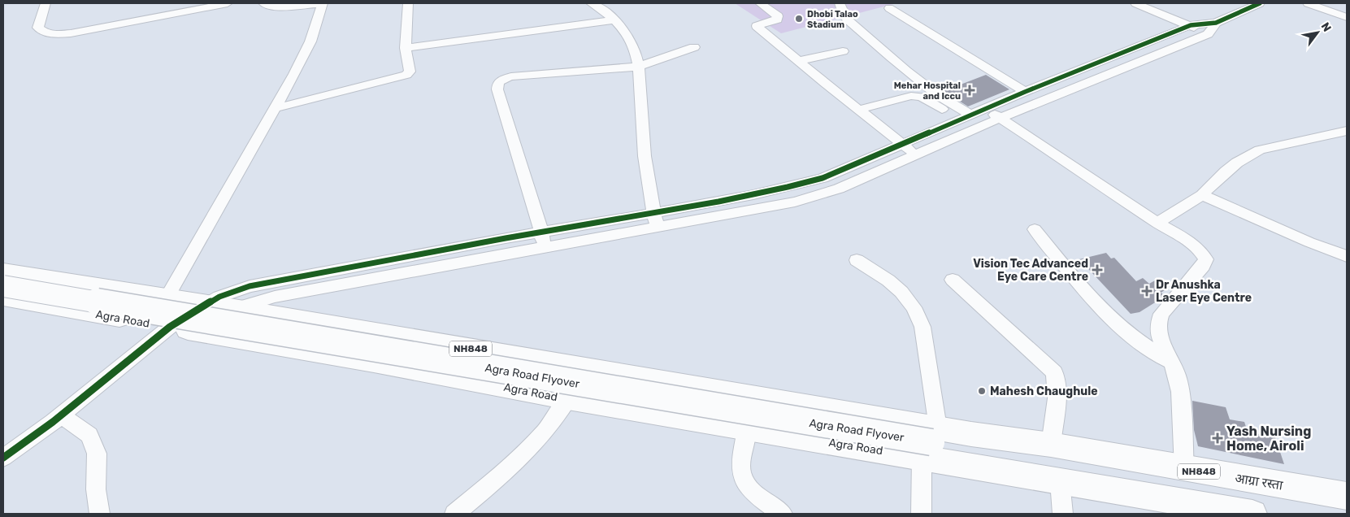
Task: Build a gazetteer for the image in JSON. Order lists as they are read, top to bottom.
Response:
{
  "streets": {
    "highway": [
      "Agra Road",
      "NH848",
      "Agra Road Flyover",
      "आग्रा रस्ता"
    ]
  },
  "crossings": [
    ["Agra Road", "NH848"],
    ["Agra Road", "Agra Road Flyover"],
    ["NH848", "Agra Road Flyover"],
    ["NH848", "आग्रा रस्ता"]
  ],
  "places": {
    "other": ["Dhobi Talao Stadium", "Mahesh Chaughule"],
    "health": [
      "Mehar Hospital and Iccu",
      "Vision Tec Advanced Eye Care Centre",
      "Dr Anushka Laser Eye Centre",
      "Yash Nursing Home, Airoli"
    ]
  },
  "north": "top right"
}
